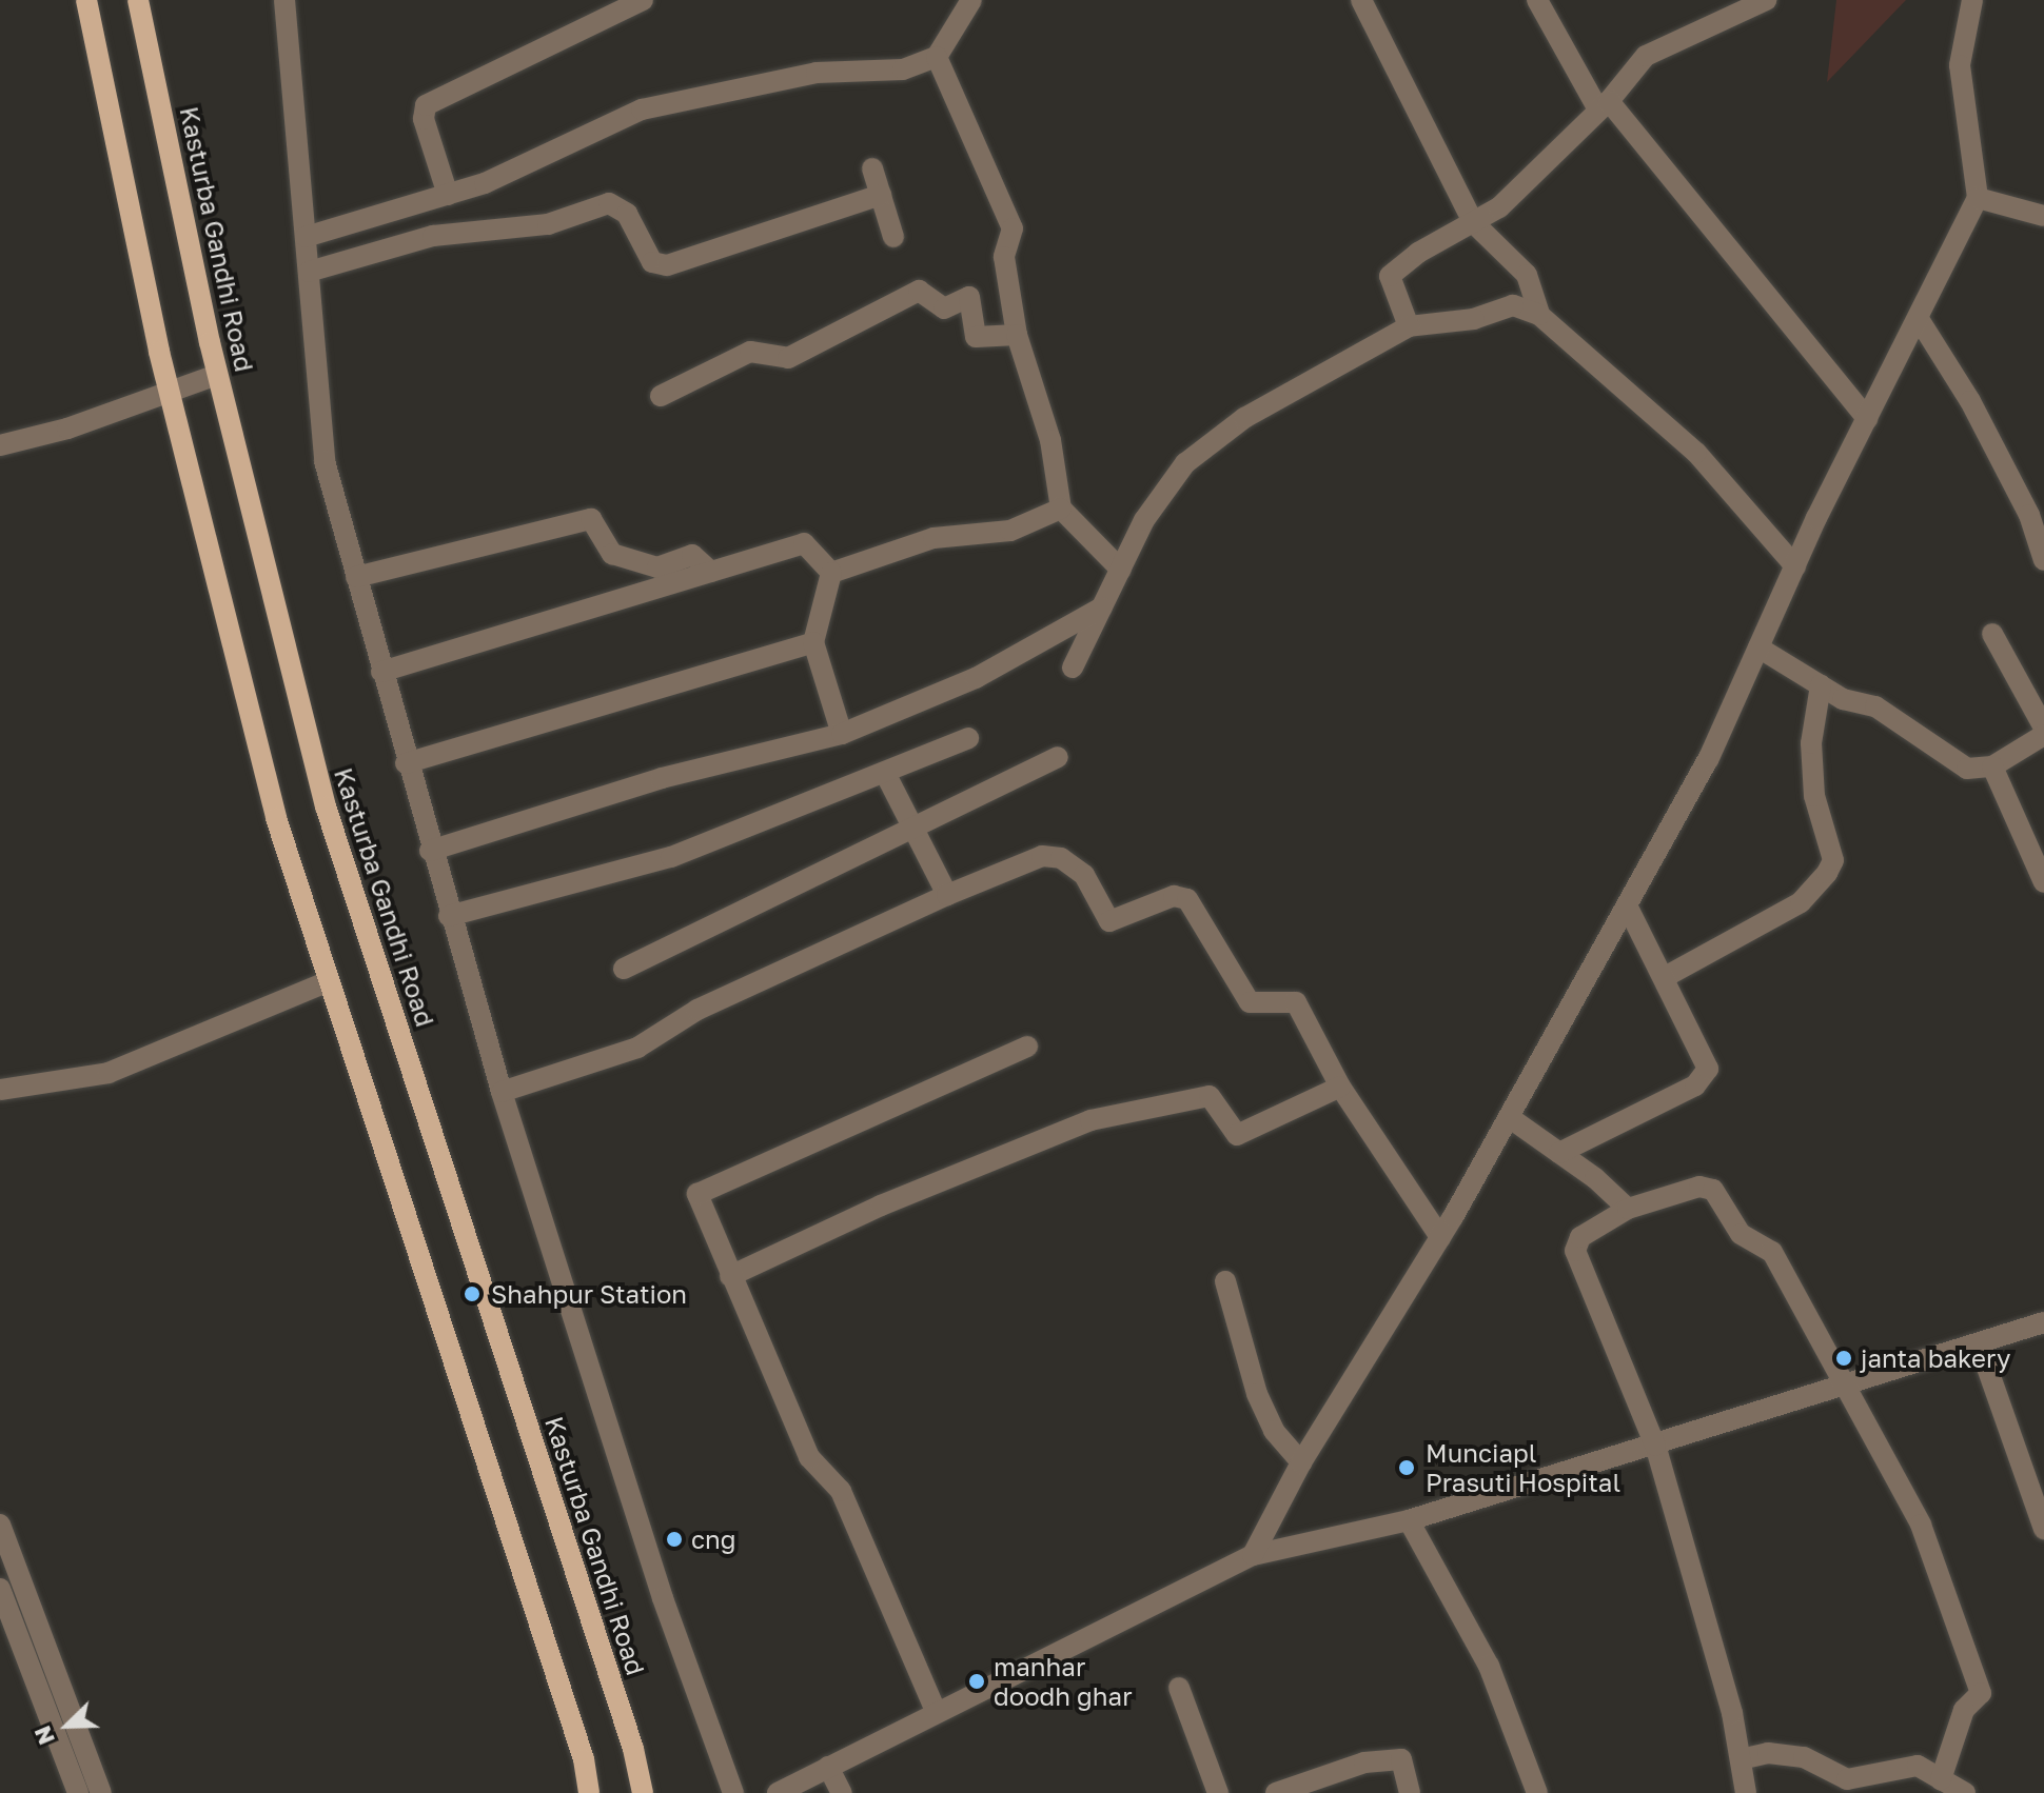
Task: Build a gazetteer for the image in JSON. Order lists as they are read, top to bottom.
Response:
{
  "streets": {
    "main road": ["Kasturba Gandhi Road"]
  },
  "places": [
    "Shahpur Station",
    "janta bakery",
    "Munciapl Prasuti Hospital",
    "cng",
    "manhar doodh ghar"
  ],
  "north": "bottom left"
}
